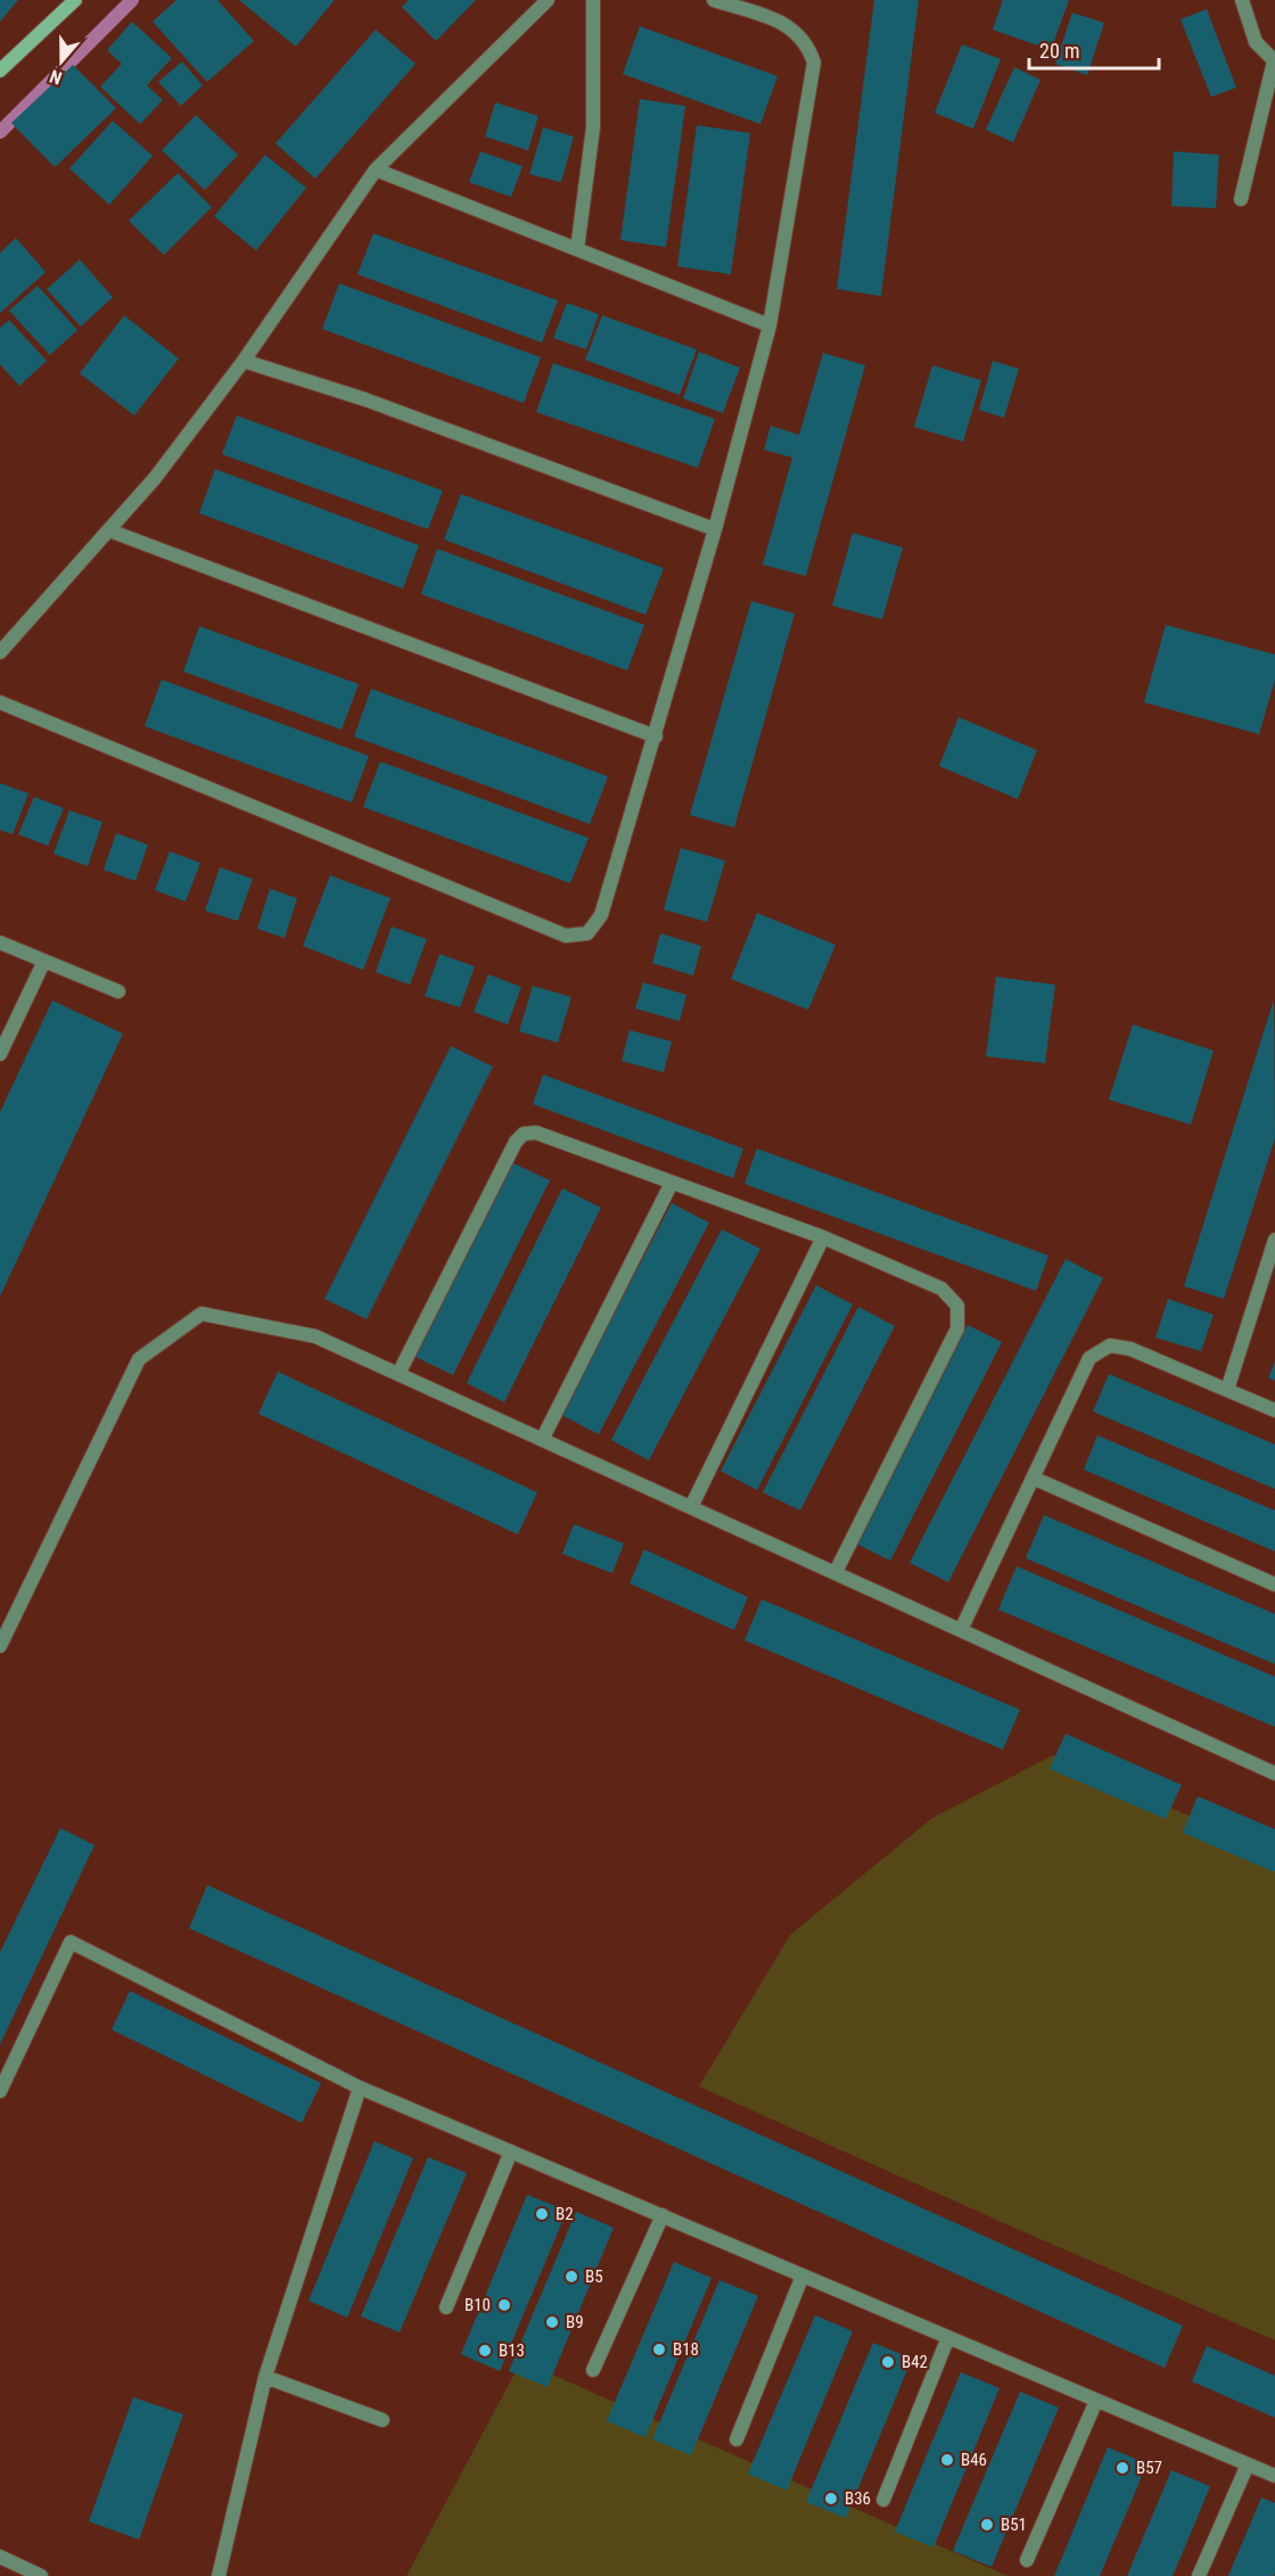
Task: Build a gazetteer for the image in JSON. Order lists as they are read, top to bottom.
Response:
{
  "places": [
    "B2",
    "B5",
    "B10",
    "B9",
    "B18",
    "B13",
    "B42",
    "B46",
    "B57",
    "B36",
    "B51"
  ],
  "scale_bar": "20 m",
  "north": "bottom"
}
